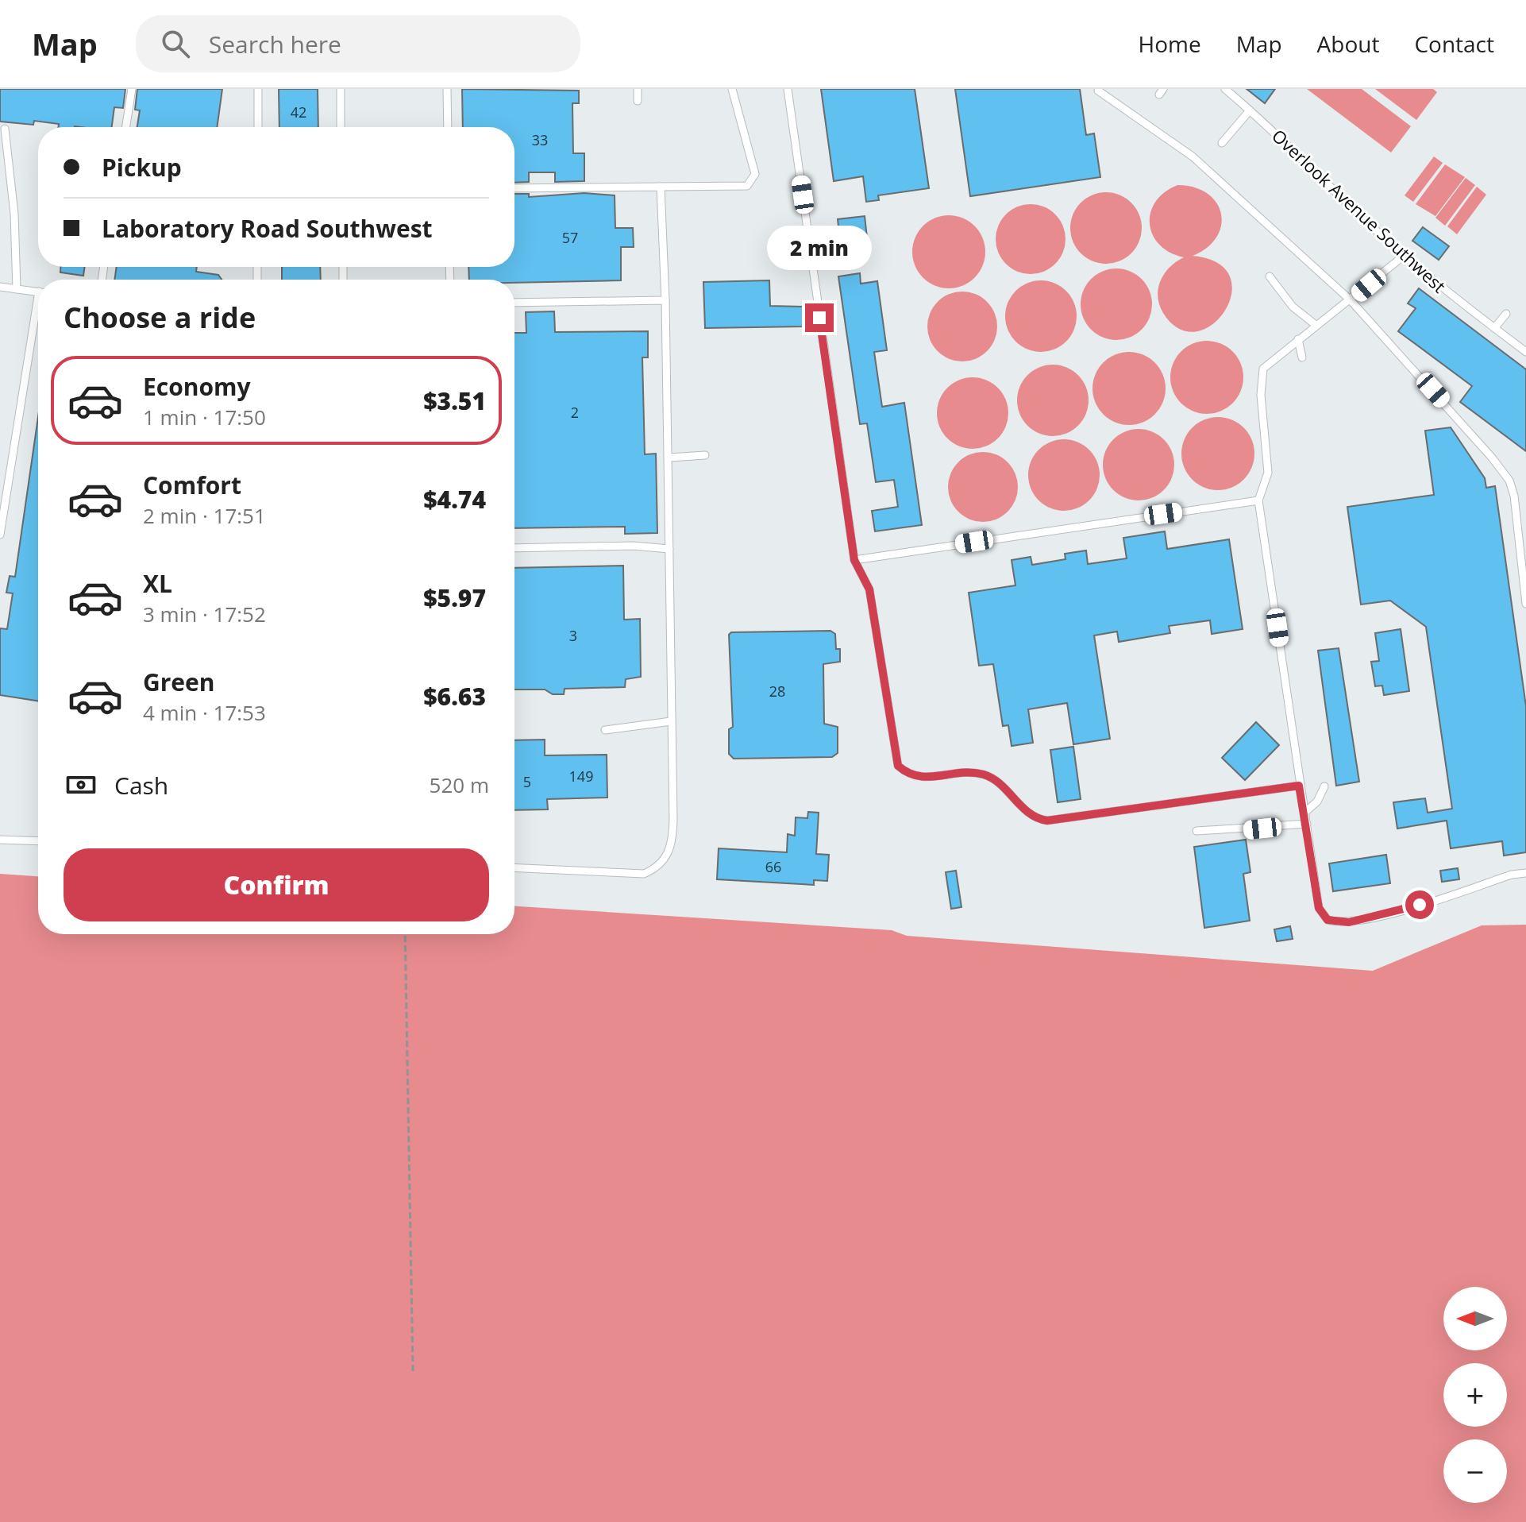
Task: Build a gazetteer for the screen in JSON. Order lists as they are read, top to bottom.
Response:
{
  "streets": {
    "lane": ["Overlook Avenue Southwest"]
  },
  "house_numbers": [
    "42",
    "33",
    "57",
    "2",
    "3",
    "28",
    "149",
    "5",
    "66"
  ],
  "north": "left",
  "page": {
    "header": "Map",
    "search": "Search here",
    "nav": [
      "Home",
      "Map",
      "About",
      "Contact"
    ],
    "banner": ["Pickup", "Laboratory Road Southwest"],
    "bubble": "2 min",
    "heading": "Choose a ride",
    "list": [
      {
        "name": "Economy",
        "note": "1 min · 17:50",
        "value": "$3.51"
      },
      {
        "name": "Comfort",
        "note": "2 min · 17:51",
        "value": "$4.74"
      },
      {
        "name": "XL",
        "note": "3 min · 17:52",
        "value": "$5.97"
      },
      {
        "name": "Green",
        "note": "4 min · 17:53",
        "value": "$6.63"
      }
    ],
    "pay": ["Cash", "520 m"],
    "buttons": "Confirm",
    "map_buttons": ["+", "−"]
  }
}
